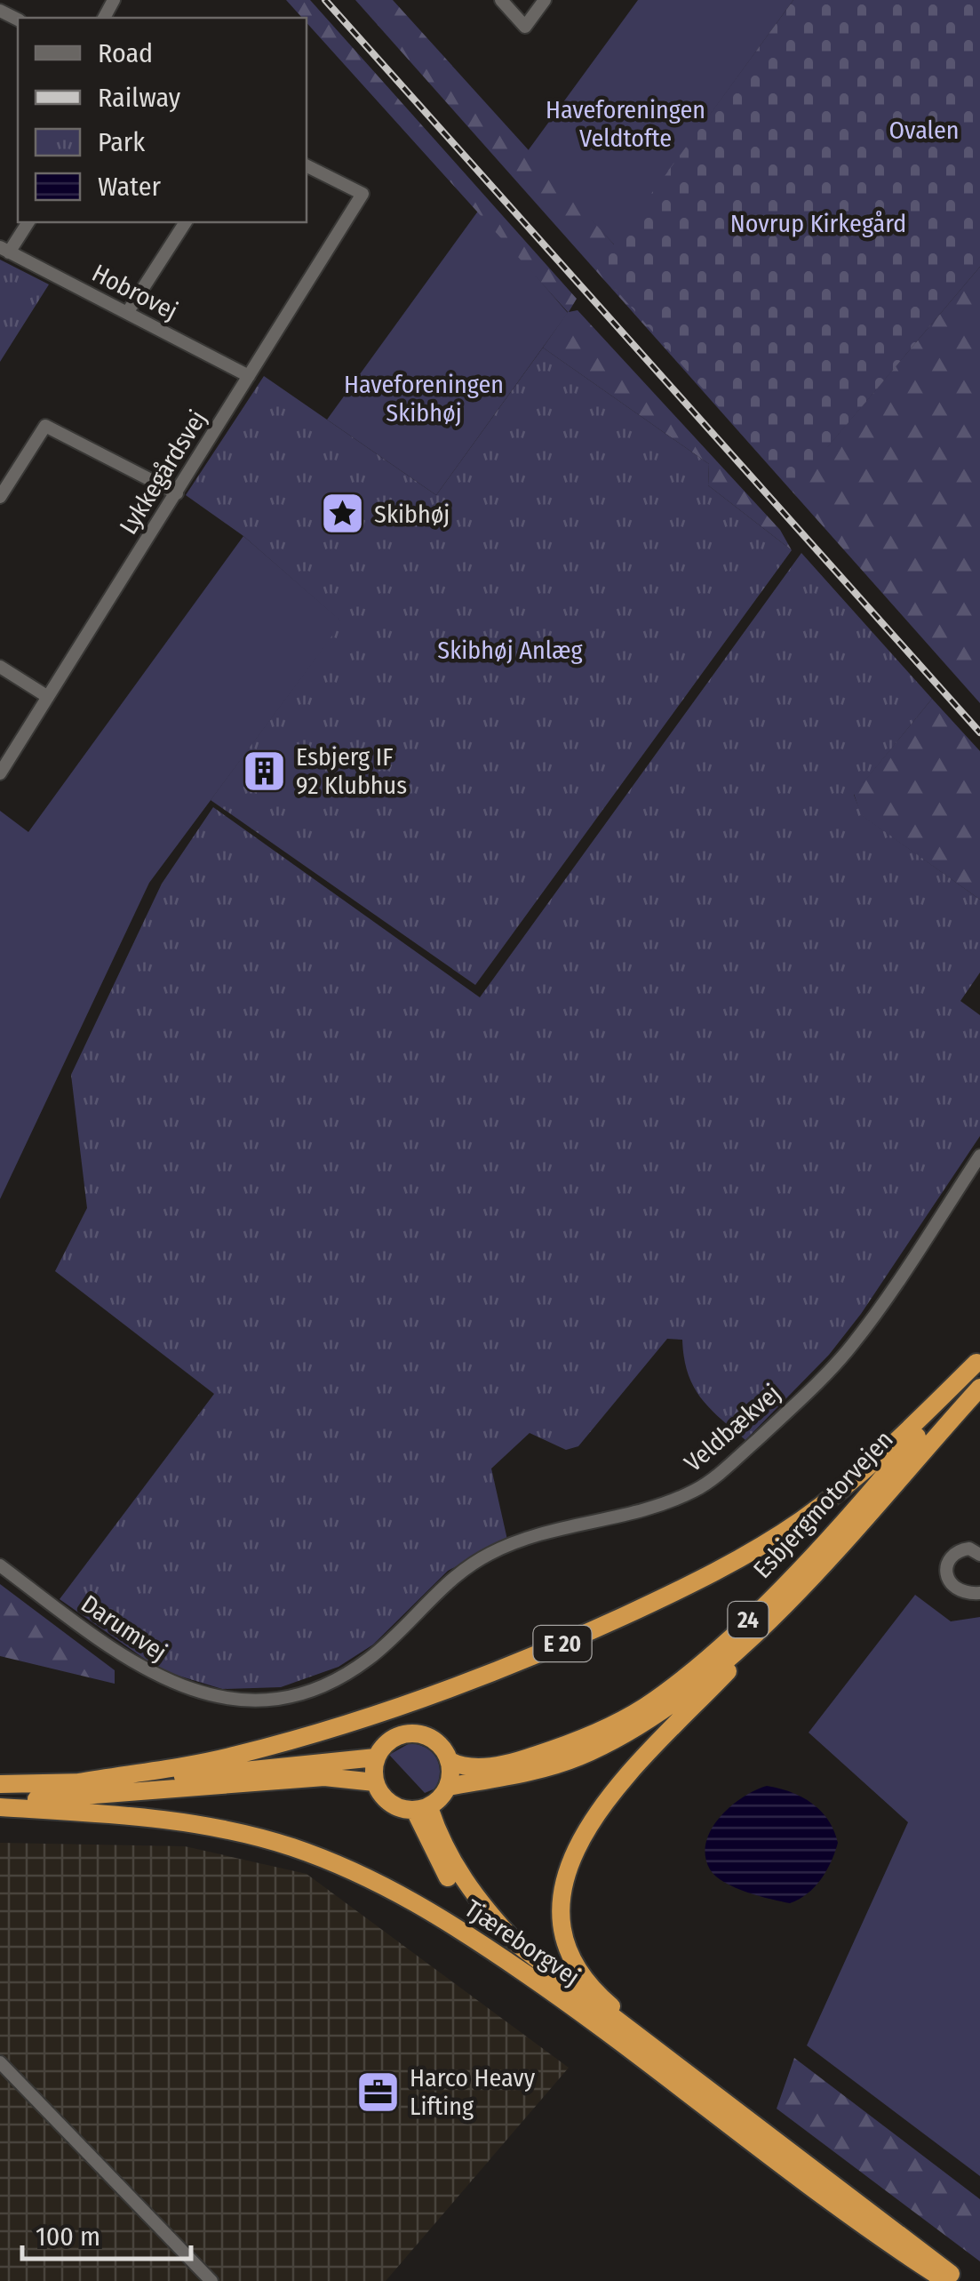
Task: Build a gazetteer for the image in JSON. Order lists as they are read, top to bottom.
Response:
{
  "streets": {
    "highway": [
      "Esbjergmotorvejen",
      "24",
      "E 20",
      "Tjæreborgvej"
    ],
    "street": [
      "Hobrovej",
      "Lykkegårdsvej",
      "Veldbækvej",
      "Darumvej"
    ]
  },
  "crossings": [
    ["Hobrovej", "Lykkegårdsvej"],
    ["Veldbækvej", "Darumvej"],
    ["Esbjergmotorvejen", "E 20"],
    ["Esbjergmotorvejen", "Tjæreborgvej"],
    ["E 20", "Tjæreborgvej"]
  ],
  "parks": [
    "Haveforeningen Veldtofte",
    "Ovalen",
    "Novrup Kirkegård",
    "Haveforeningen Skibhøj",
    "Skibhøj Anlæg"
  ],
  "places": {
    "place": ["Skibhøj"],
    "building": ["Esbjerg IF 92 Klubhus"],
    "office": ["Harco Heavy Lifting"]
  },
  "legend": [
    "Road",
    "Railway",
    "Park",
    "Water"
  ],
  "scale_bar": "100 m"
}
